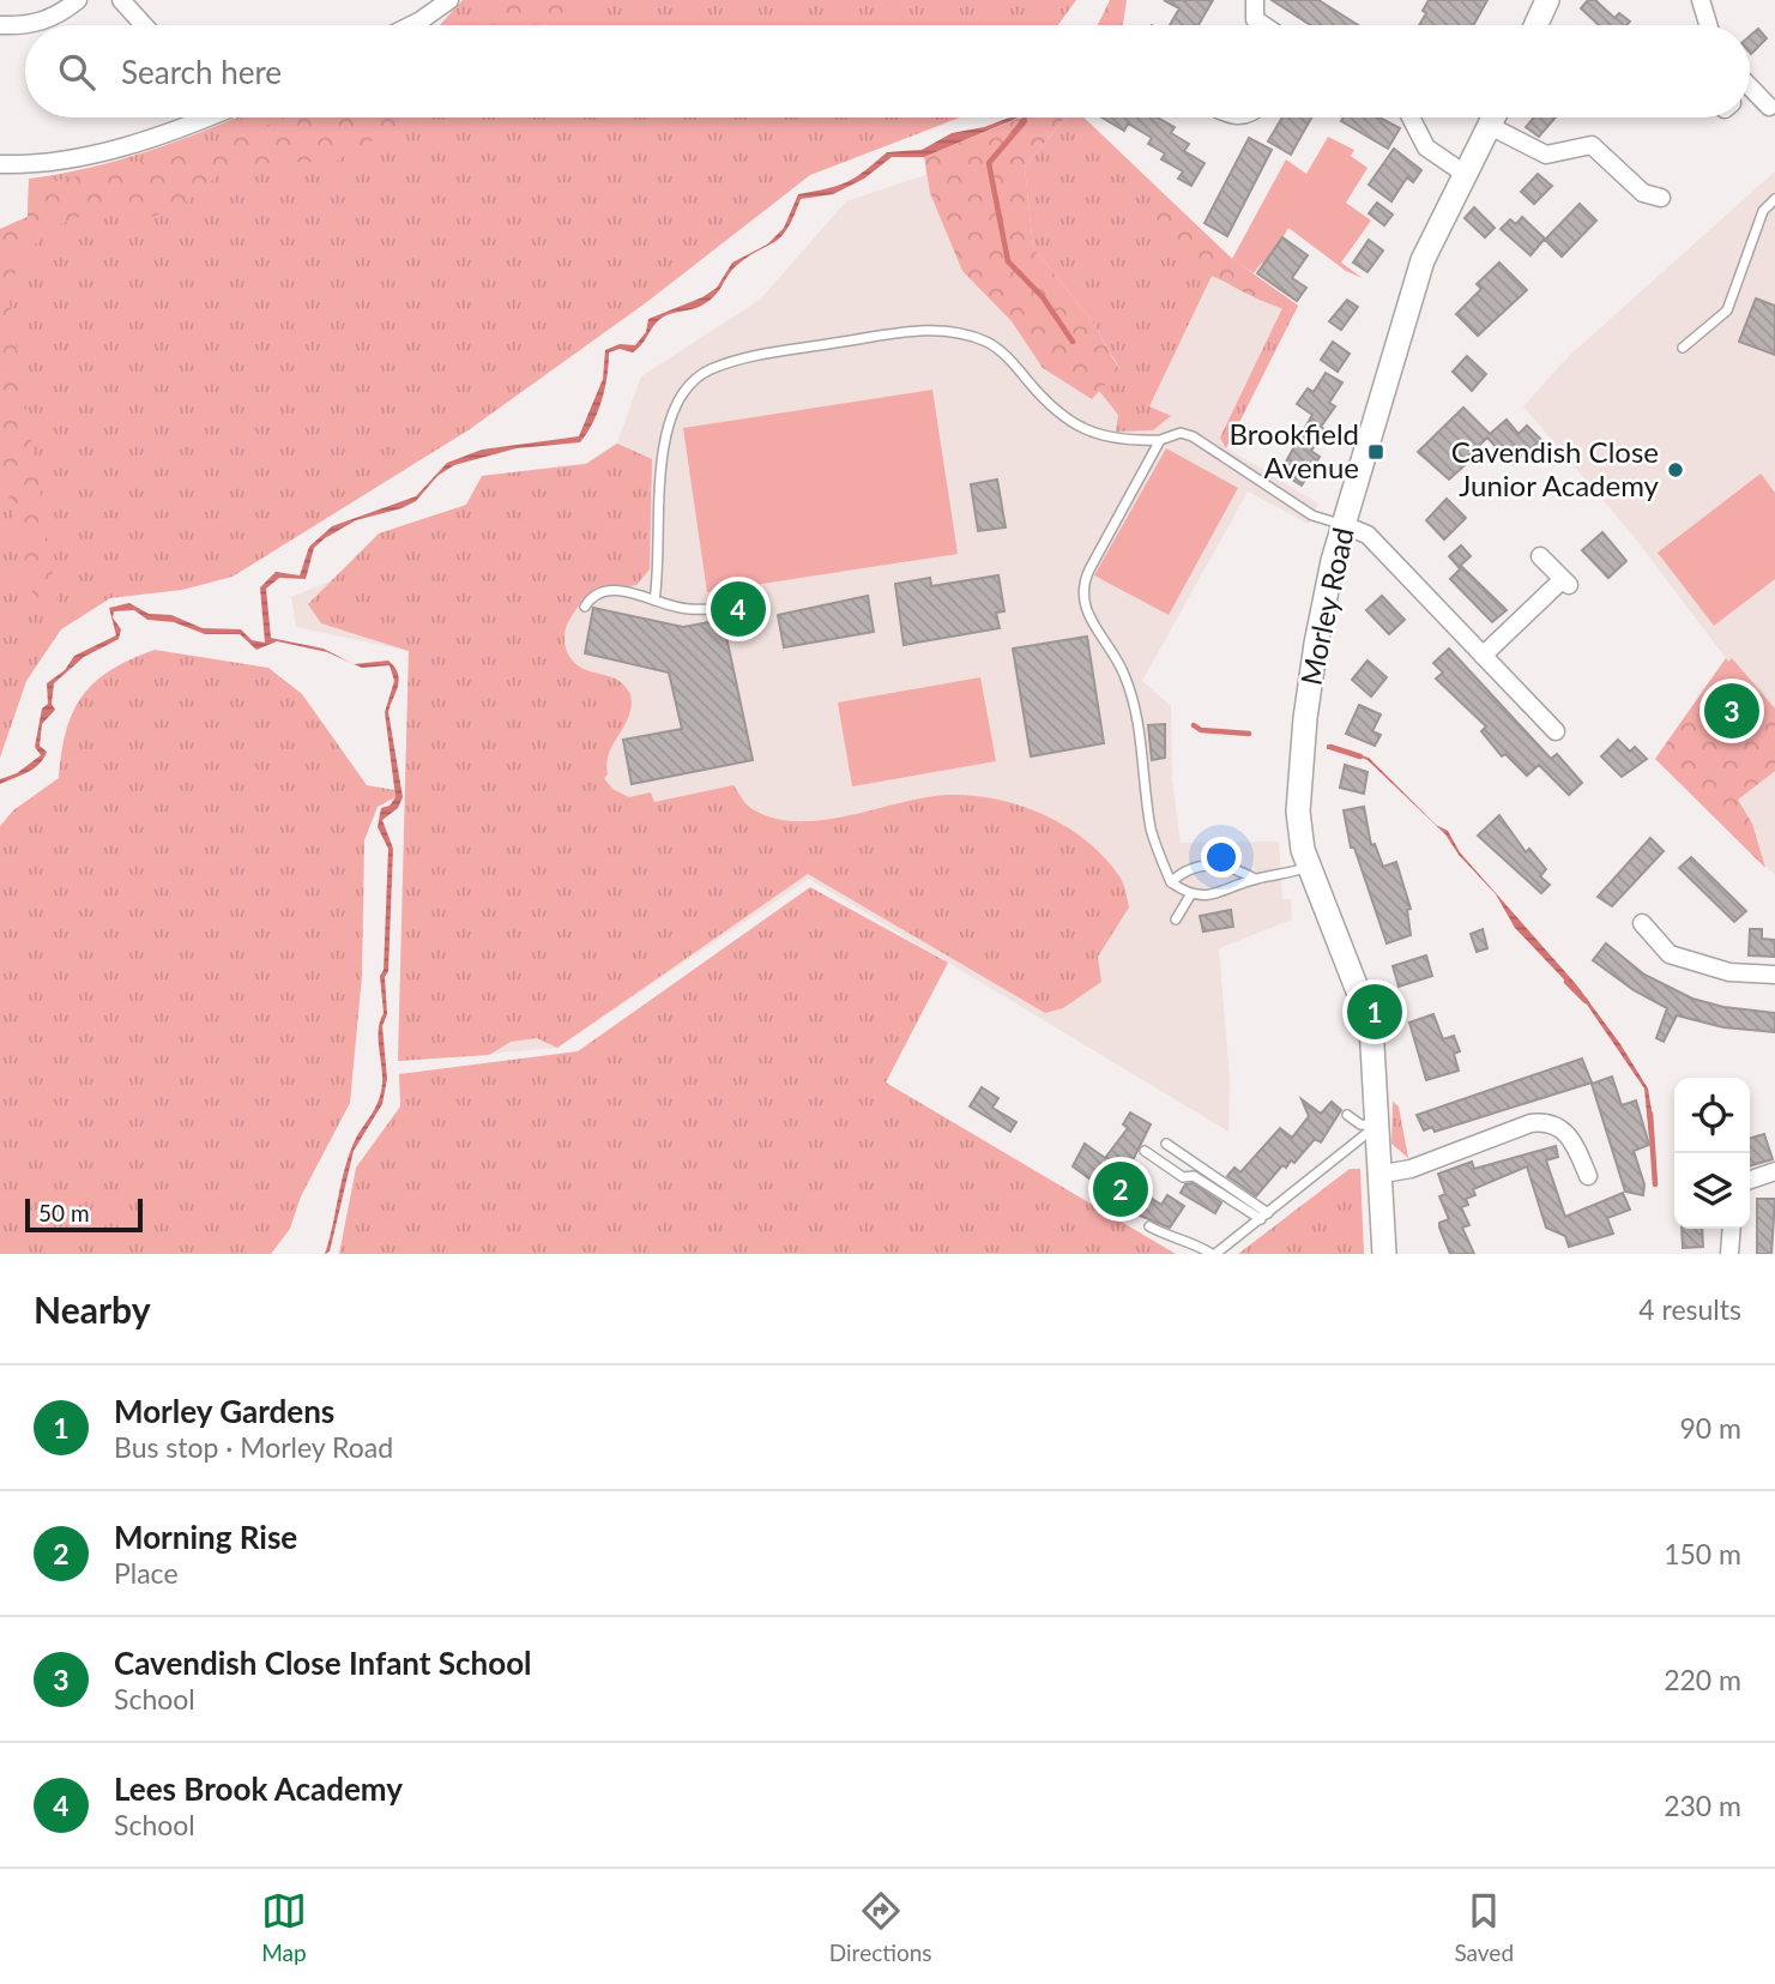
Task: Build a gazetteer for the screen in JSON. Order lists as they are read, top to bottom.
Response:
{
  "streets": {
    "street": ["Morley Road"]
  },
  "places": {
    "transit": ["Brookfield Avenue"],
    "other": ["Cavendish Close Junior Academy"]
  },
  "scale_bar": "50 m",
  "page": {
    "search": "Search here",
    "pins": [
      "4",
      "3",
      "1",
      "2"
    ],
    "scale": "50 m",
    "heading": ["Nearby", "4 results"],
    "list": [
      {
        "mark": "1",
        "name": "Morley Gardens",
        "note": "Bus stop · Morley Road",
        "value": "90 m"
      },
      {
        "mark": "2",
        "name": "Morning Rise",
        "note": "Place",
        "value": "150 m"
      },
      {
        "mark": "3",
        "name": "Cavendish Close Infant School",
        "note": "School",
        "value": "220 m"
      },
      {
        "mark": "4",
        "name": "Lees Brook Academy",
        "note": "School",
        "value": "230 m"
      }
    ],
    "nav": ["Map", "Directions", "Saved"]
  }
}
